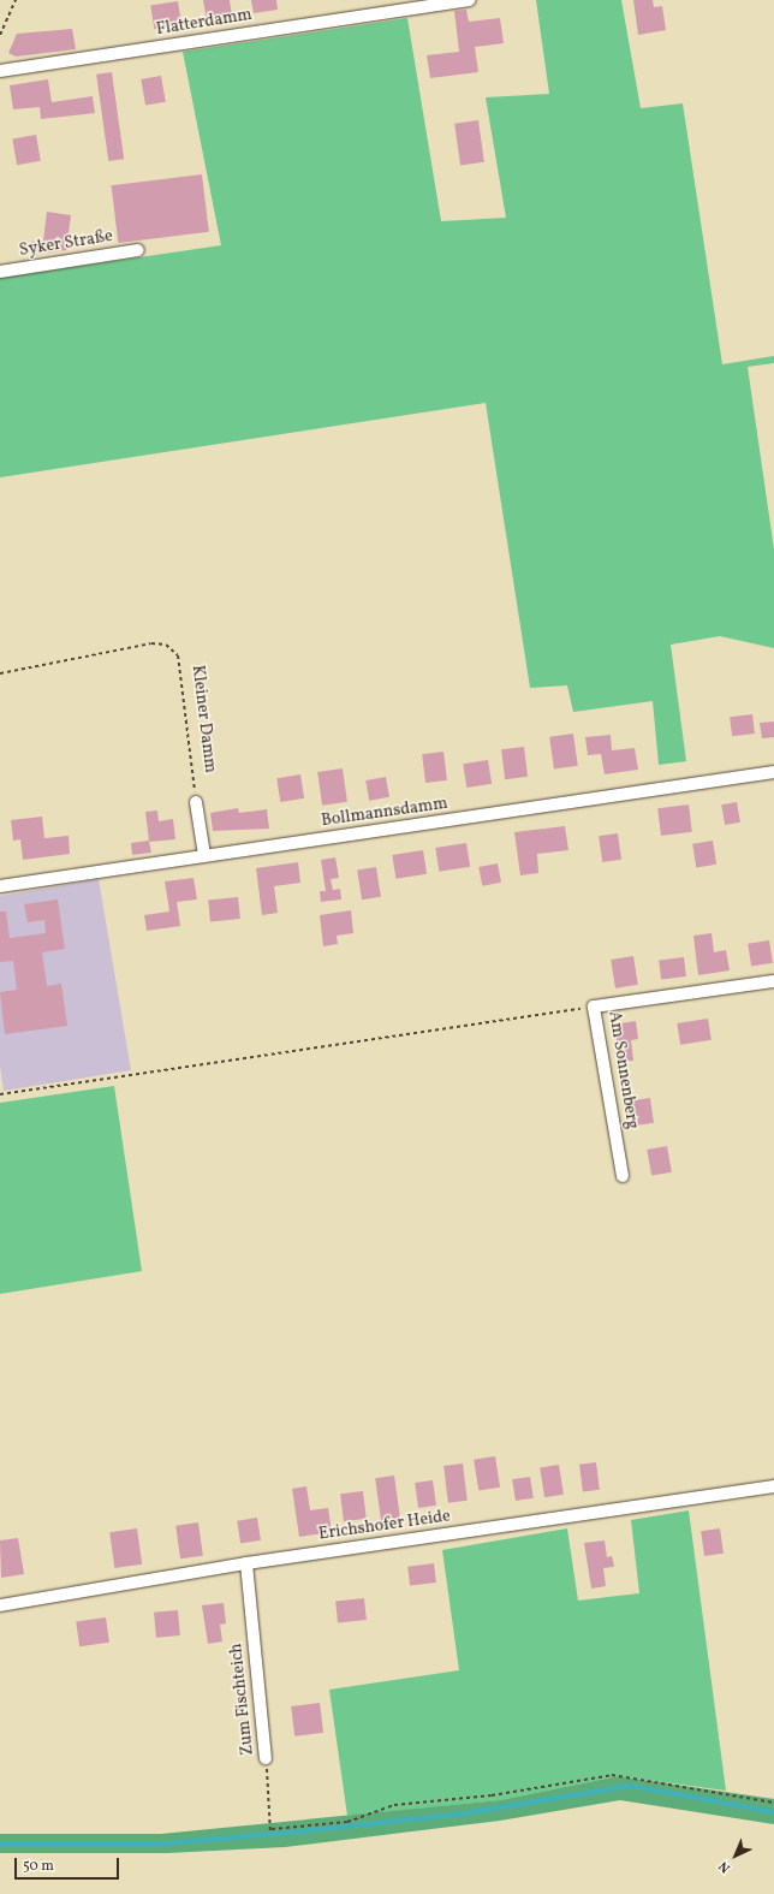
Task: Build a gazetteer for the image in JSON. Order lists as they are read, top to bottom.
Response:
{
  "streets": {
    "street": [
      "Flatterdamm",
      "Syker Straße",
      "Bollmannsdamm",
      "Am Sonnenberg",
      "Erichshofer Heide",
      "Zum Fischteich"
    ],
    "path": ["Kleiner Damm"]
  },
  "crossings": [
    ["Erichshofer Heide", "Zum Fischteich"]
  ],
  "scale_bar": "50 m",
  "north": "bottom left"
}
